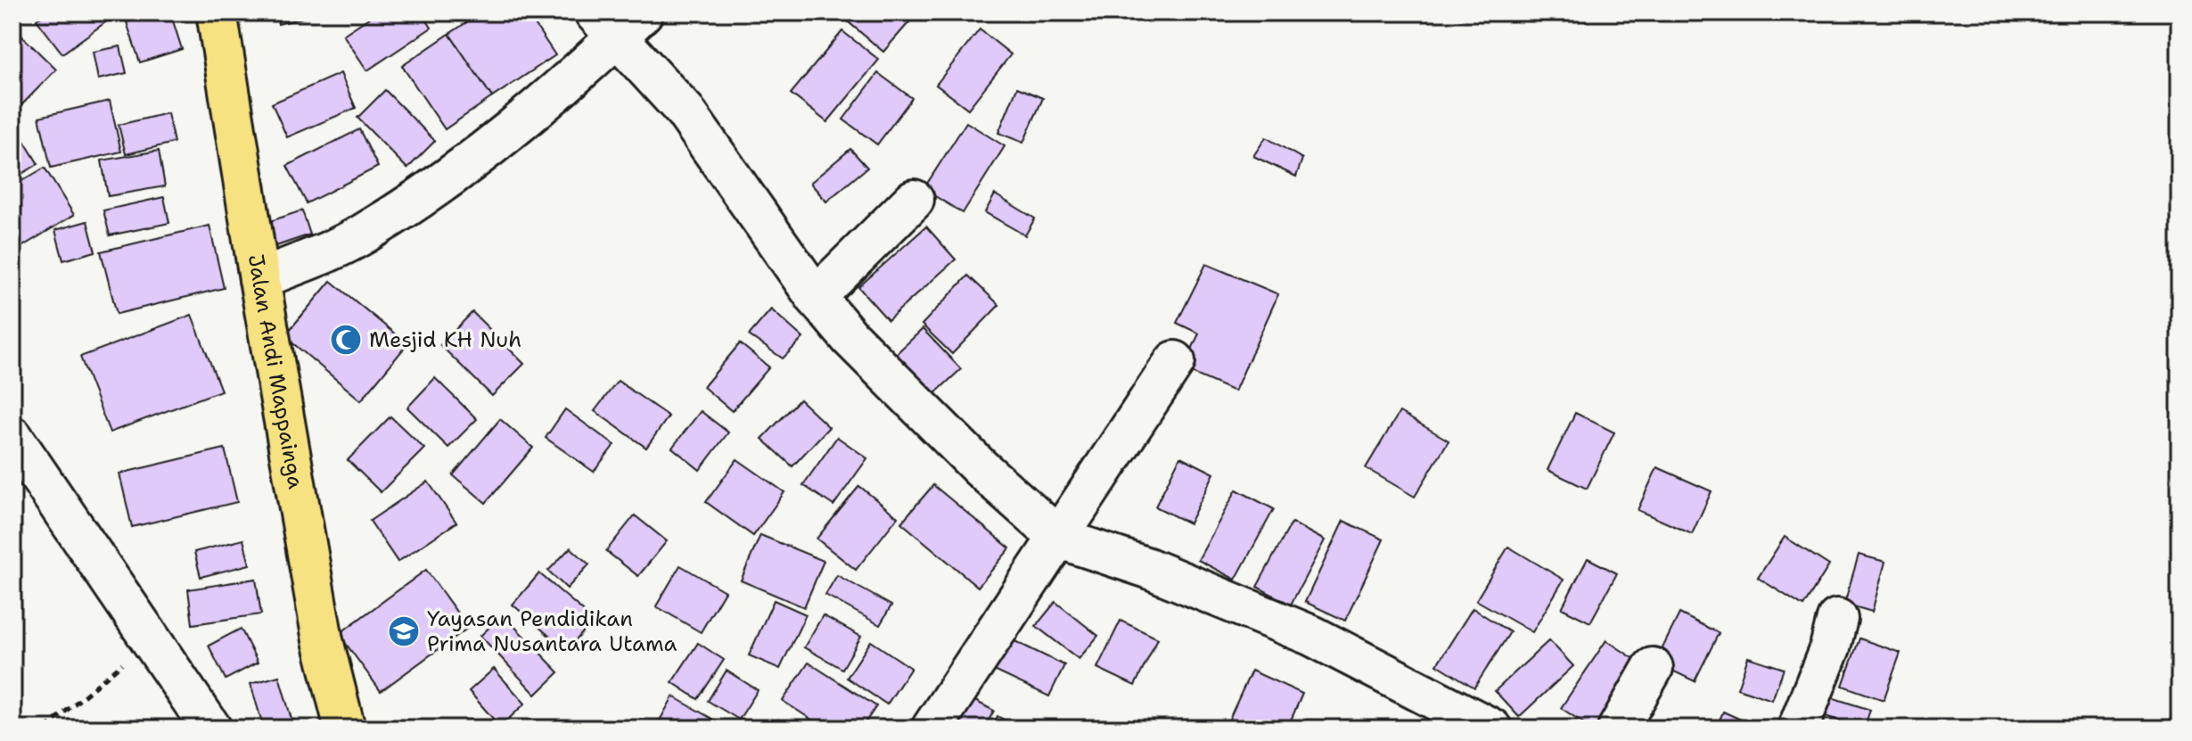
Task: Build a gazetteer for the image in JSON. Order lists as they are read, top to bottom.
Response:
{
  "streets": {
    "main road": ["Jalan Andi Mappainga"]
  },
  "places": {
    "mosque": ["Mesjid KH Nuh"],
    "school or university": ["Yayasan Pendidikan Prima Nusantara Utama"]
  }
}
